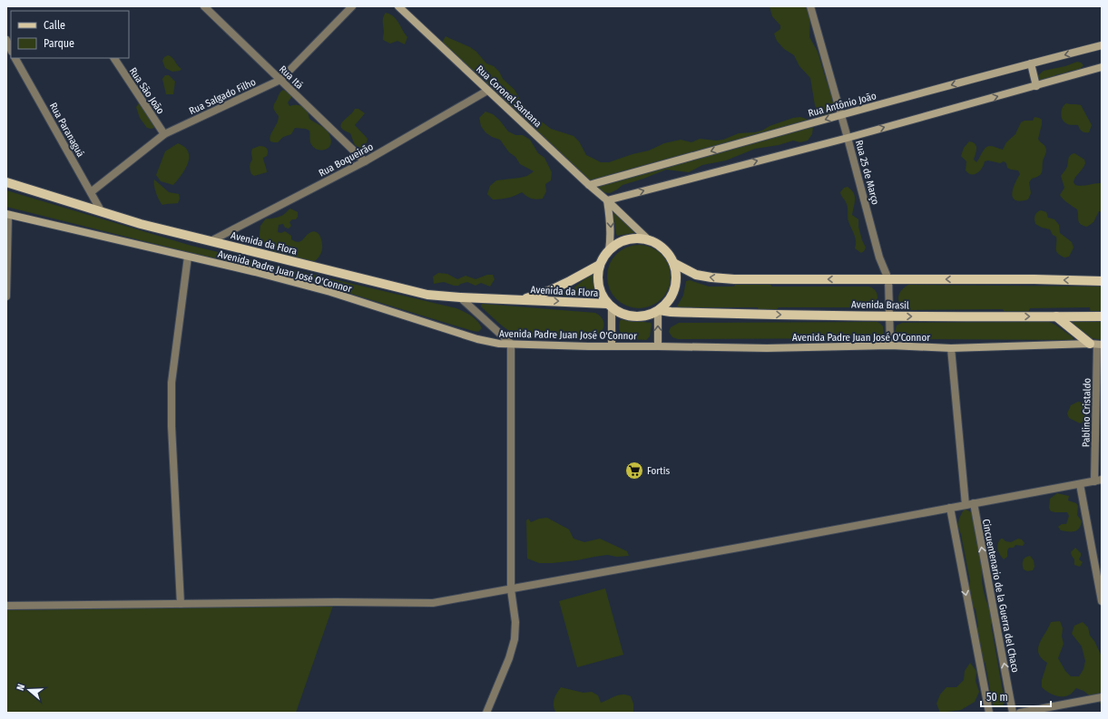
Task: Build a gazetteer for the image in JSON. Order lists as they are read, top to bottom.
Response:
{
  "streets": {
    "main road": [
      "Rua Coronel Santana",
      "Rua Antônio João",
      "Avenida da Flora",
      "Avenida Padre Juan José O'Connor",
      "Avenida Brasil"
    ],
    "street": [
      "Rua Itá",
      "Rua São João",
      "Rua Salgado Filho",
      "Rua Paranaguá",
      "Rua Boqueirão",
      "Rua 25 de Março",
      "Pablino Cristaldo",
      "Cincuentenario de la Guerra del Chaco"
    ]
  },
  "crossings": [
    ["Rua Itá", "Rua Salgado Filho"],
    ["Rua Itá", "Rua Boqueirão"],
    ["Rua São João", "Rua Salgado Filho"],
    ["Rua Salgado Filho", "Rua Paranaguá"],
    ["Rua Coronel Santana", "Rua Antônio João"],
    ["Rua Coronel Santana", "Rua Boqueirão"],
    ["Rua Coronel Santana", "Avenida da Flora"],
    ["Rua Coronel Santana", "Avenida Brasil"],
    ["Rua Antônio João", "Rua 25 de Março"],
    ["Rua Paranaguá", "Avenida da Flora"],
    ["Rua Boqueirão", "Avenida da Flora"],
    ["Rua 25 de Março", "Avenida Padre Juan José O'Connor"],
    ["Rua 25 de Março", "Avenida Brasil"],
    ["Avenida da Flora", "Avenida Brasil"],
    ["Avenida Padre Juan José O'Connor", "Pablino Cristaldo"]
  ],
  "places": {
    "supermarket": ["Fortis"]
  },
  "legend": ["Calle", "Parque"],
  "scale_bar": "50 m",
  "north": "left"
}
